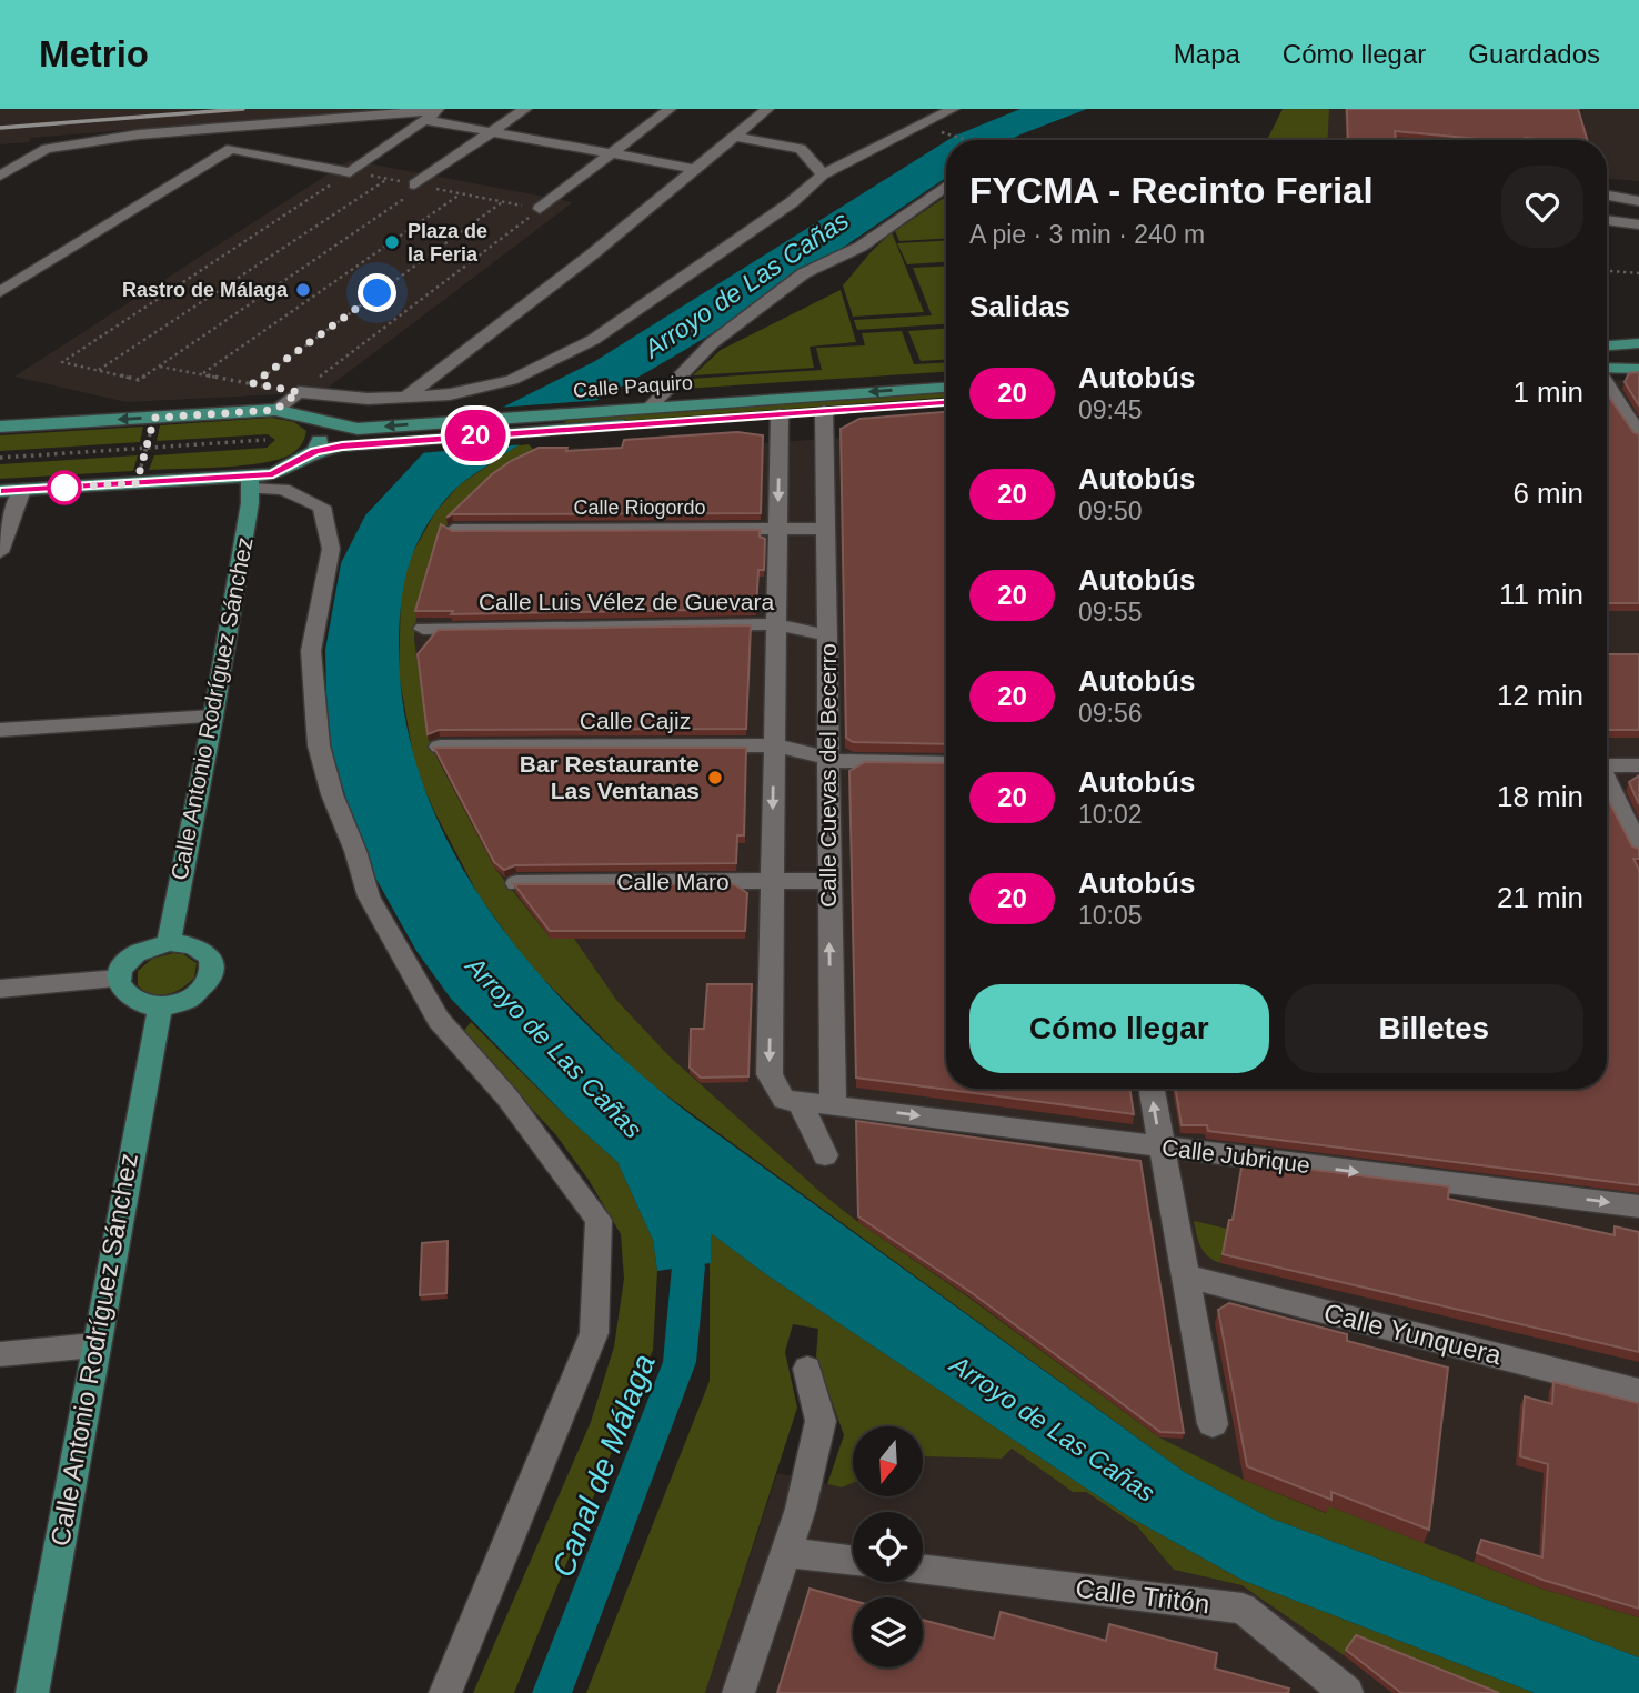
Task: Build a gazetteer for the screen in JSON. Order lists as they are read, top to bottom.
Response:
{
  "streets": {
    "main road": ["Calle Paquiro", "Calle Antonio Rodríguez Sánchez"],
    "street": [
      "Calle Riogordo",
      "Calle Luis Vélez de Guevara",
      "Calle Cajiz",
      "Calle Cuevas del Becerro",
      "Calle Maro",
      "Calle Jubrique",
      "Calle Yunquera",
      "Calle Tritón"
    ]
  },
  "crossings": [
    ["Calle Paquiro", "Calle Antonio Rodríguez Sánchez"],
    ["Calle Paquiro", "Calle Cuevas del Becerro"],
    ["Calle Riogordo", "Calle Cuevas del Becerro"],
    ["Calle Luis Vélez de Guevara", "Calle Cuevas del Becerro"],
    ["Calle Cajiz", "Calle Cuevas del Becerro"],
    ["Calle Cuevas del Becerro", "Calle Maro"],
    ["Calle Cuevas del Becerro", "Calle Jubrique"]
  ],
  "one_way": ["Calle Jubrique"],
  "water": ["Arroyo de Las Cañas", "Canal de Málaga"],
  "places": ["Plaza de la Feria", "Rastro de Málaga", "Bar Restaurante Las Ventanas"],
  "lines": ["bus line 20"],
  "north": "bottom",
  "page": {
    "header": "Metrio",
    "nav": ["Mapa", "Cómo llegar", "Guardados"],
    "on_map": "20",
    "heading": [
      ["FYCMA - Recinto Ferial", "A pie · 3 min · 240 m"],
      "Salidas"
    ],
    "list": [
      {
        "mark": "20",
        "name": "Autobús",
        "note": "09:45",
        "value": "1 min"
      },
      {
        "mark": "20",
        "name": "Autobús",
        "note": "09:50",
        "value": "6 min"
      },
      {
        "mark": "20",
        "name": "Autobús",
        "note": "09:55",
        "value": "11 min"
      },
      {
        "mark": "20",
        "name": "Autobús",
        "note": "09:56",
        "value": "12 min"
      },
      {
        "mark": "20",
        "name": "Autobús",
        "note": "10:02",
        "value": "18 min"
      },
      {
        "mark": "20",
        "name": "Autobús",
        "note": "10:05",
        "value": "21 min"
      }
    ],
    "buttons": ["Cómo llegar", "Billetes"]
  }
}
